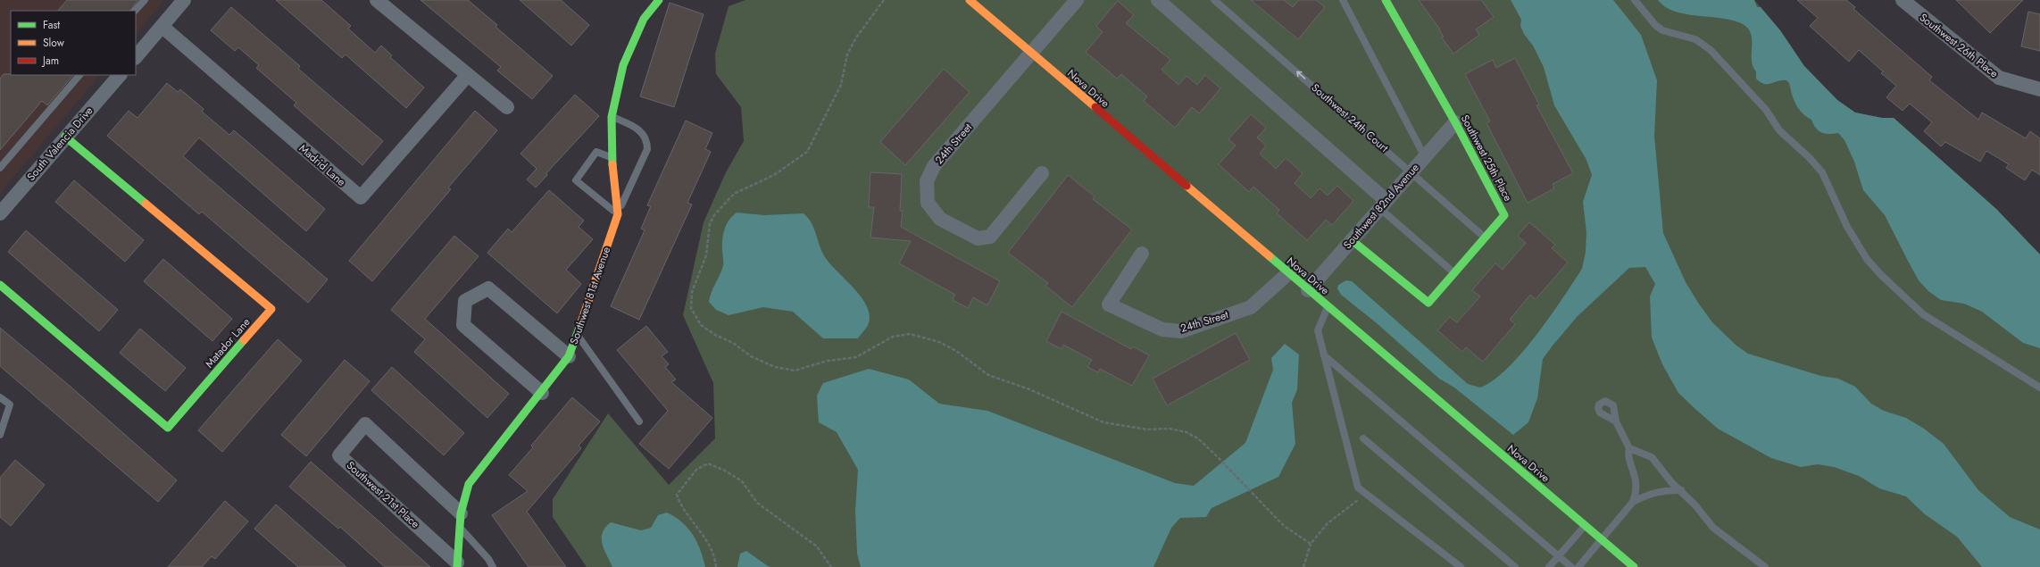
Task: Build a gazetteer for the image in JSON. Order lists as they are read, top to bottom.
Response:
{
  "streets": {
    "street": [
      "Southwest 26th Place",
      "Nova Drive",
      "South Valencia Drive",
      "24th Street",
      "Southwest 25th Place",
      "Madrid Lane",
      "Southwest 82nd Avenue",
      "Southwest 81st Avenue",
      "Matador Lane",
      "Southwest 21st Place"
    ],
    "lane": ["Southwest 24th Court"]
  },
  "crossings": [
    ["Nova Drive", "24th Street"],
    ["Nova Drive", "Southwest 82nd Avenue"],
    ["Southwest 24th Court", "Southwest 25th Place"],
    ["Southwest 24th Court", "Southwest 82nd Avenue"],
    ["South Valencia Drive", "Matador Lane"],
    ["Southwest 25th Place", "Southwest 82nd Avenue"],
    ["Southwest 81st Avenue", "Southwest 21st Place"]
  ],
  "legend": ["Fast", "Slow", "Jam"]
}
